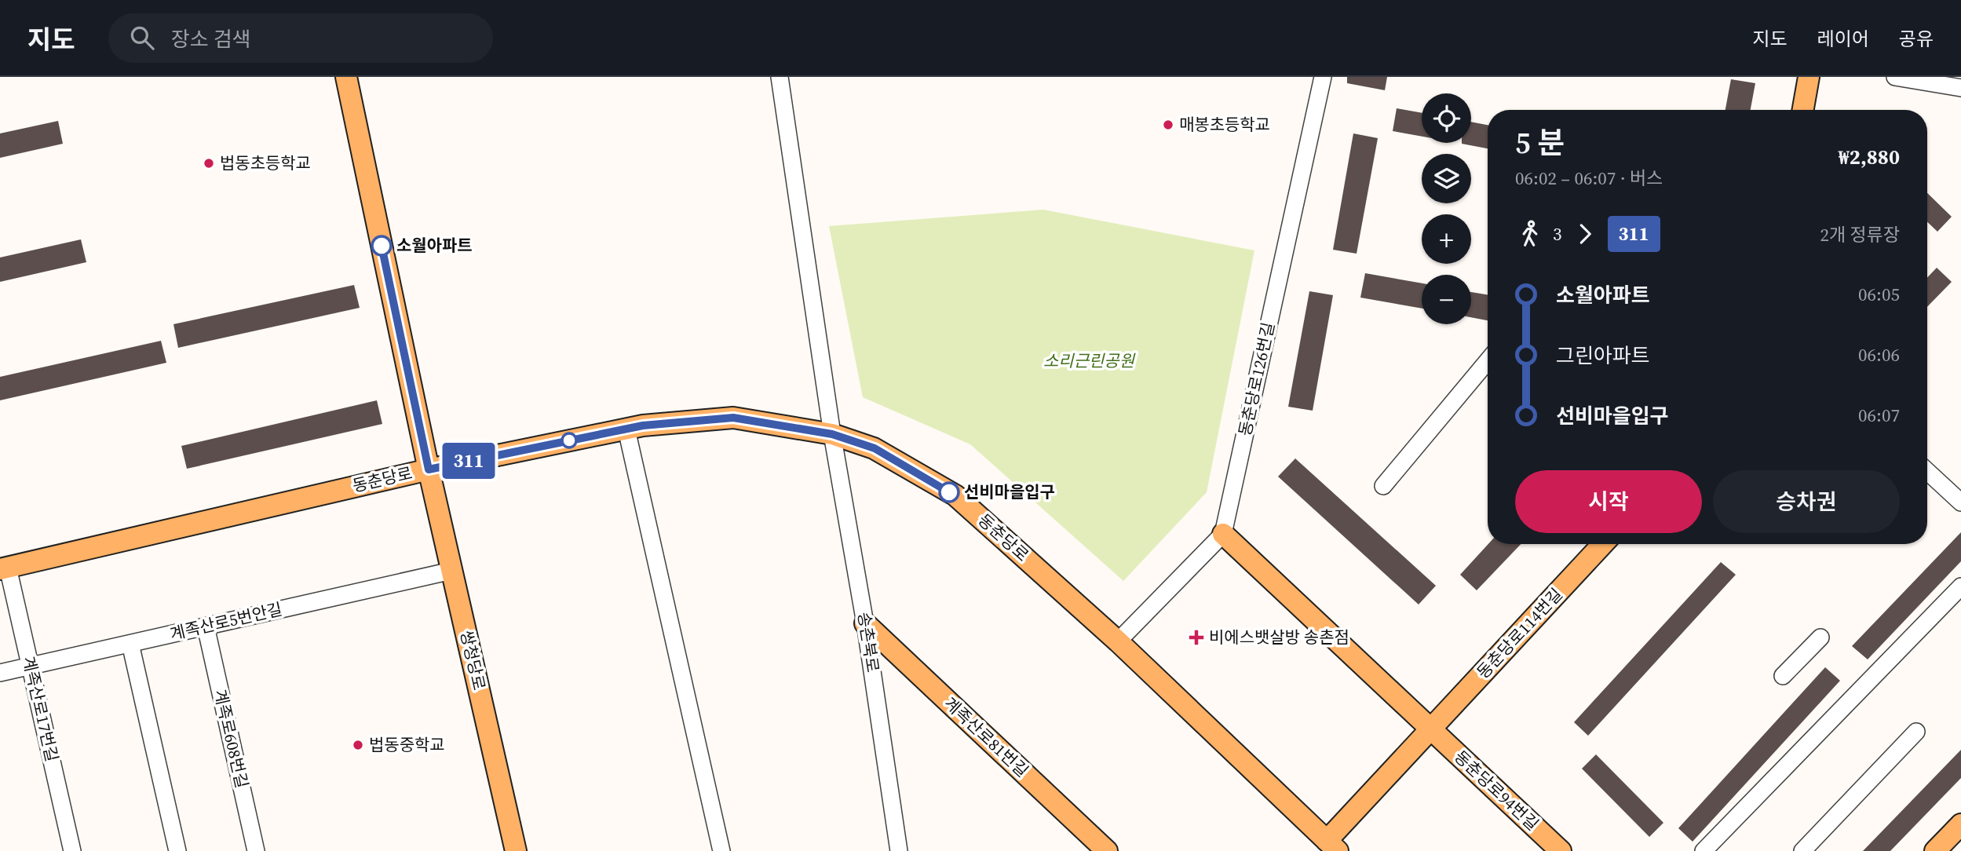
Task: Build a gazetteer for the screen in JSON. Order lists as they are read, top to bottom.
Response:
{
  "streets": {
    "main road": [
      "동춘당로",
      "동춘당로114번길",
      "쌍청당로",
      "계족산로81번길",
      "동춘당로94번길"
    ],
    "street": [
      "동춘당로126번길",
      "계족산로5번안길",
      "송촌북로",
      "계족산로17번길",
      "계족로608번길"
    ]
  },
  "crossings": [
    ["동춘당로", "동춘당로114번길"],
    ["동춘당로", "송촌북로"],
    ["동춘당로", "쌍청당로"],
    ["동춘당로", "계족산로17번길"],
    ["계족산로5번안길", "쌍청당로"],
    ["계족산로5번안길", "계족산로17번길"],
    ["계족산로5번안길", "계족로608번길"],
    ["동춘당로114번길", "동춘당로94번길"],
    ["송촌북로", "계족산로81번길"]
  ],
  "parks": ["소리근린공원"],
  "places": {
    "other": [
      "매봉초등학교",
      "법동초등학교",
      "소월아파트",
      "선비마을입구",
      "법동중학교"
    ],
    "health": ["비에스뱃살방 송촌점"]
  },
  "lines": ["bus line 311"],
  "page": {
    "header": "지도",
    "search": "장소 검색",
    "nav": ["지도", "레이어", "공유"],
    "on_map": "311",
    "map_buttons": ["+", "−"],
    "heading": ["5 분", "06:02 – 06:07 · 버스", "₩2,880"],
    "legs": ["3", "311", "2개 정류장"],
    "list": [
      {
        "name": "소월아파트",
        "value": "06:05"
      },
      {
        "name": "그린아파트",
        "value": "06:06"
      },
      {
        "name": "선비마을입구",
        "value": "06:07"
      }
    ],
    "buttons": ["시작", "승차권"]
  }
}
